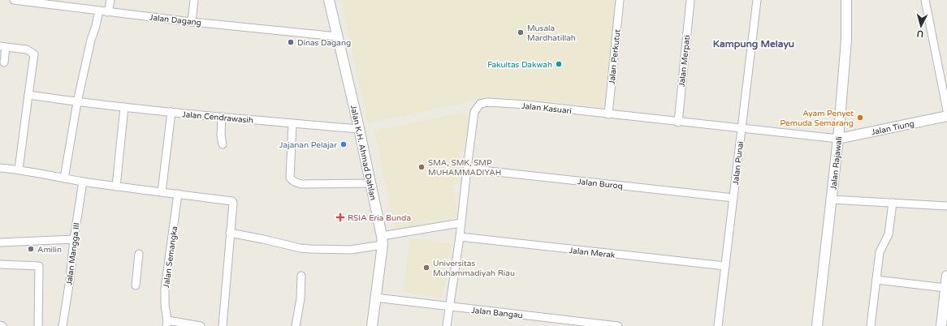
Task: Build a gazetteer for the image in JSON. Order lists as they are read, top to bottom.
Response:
{
  "streets": {
    "main road": ["Jalan Tiung", "Jalan K.H. Ahmad Dahlan", "Jalan Rajawali"],
    "street": [
      "Jalan Dagang",
      "Jalan Perkutut",
      "Jalan Merpati",
      "Jalan Kasuari",
      "Jalan Cendrawasih",
      "Jalan Punai",
      "Jalan Buroq",
      "Jalan Merak",
      "Jalan Mangga III",
      "Jalan Semangka",
      "Jalan Bangau"
    ]
  },
  "crossings": [
    ["Jalan Dagang", "Jalan K.H. Ahmad Dahlan"],
    ["Jalan Perkutut", "Jalan Kasuari"],
    ["Jalan Merpati", "Jalan Kasuari"],
    ["Jalan Kasuari", "Jalan Tiung"],
    ["Jalan Kasuari", "Jalan Punai"],
    ["Jalan Kasuari", "Jalan Rajawali"],
    ["Jalan Kasuari", "Jalan Buroq"],
    ["Jalan Kasuari", "Jalan Merak"],
    ["Jalan Kasuari", "Jalan Bangau"],
    ["Jalan Cendrawasih", "Jalan K.H. Ahmad Dahlan"],
    ["Jalan Tiung", "Jalan Rajawali"],
    ["Jalan K.H. Ahmad Dahlan", "Jalan Bangau"],
    ["Jalan Punai", "Jalan Buroq"],
    ["Jalan Punai", "Jalan Merak"]
  ],
  "districts": ["Kampung Melayu"],
  "places": {
    "other": [
      "Musala Mardhatillah",
      "Dinas Dagang",
      "Fakultas Dakwah",
      "Ayam Penyet Pemuda Semarang",
      "Jajanan Pelajar",
      "SMA, SMK, SMP MUHAMMADIYAH",
      "Amilin",
      "Universitas Muhammadiyah Riau"
    ],
    "health": ["RSIA Eria Bunda"]
  },
  "north": "bottom"
}
